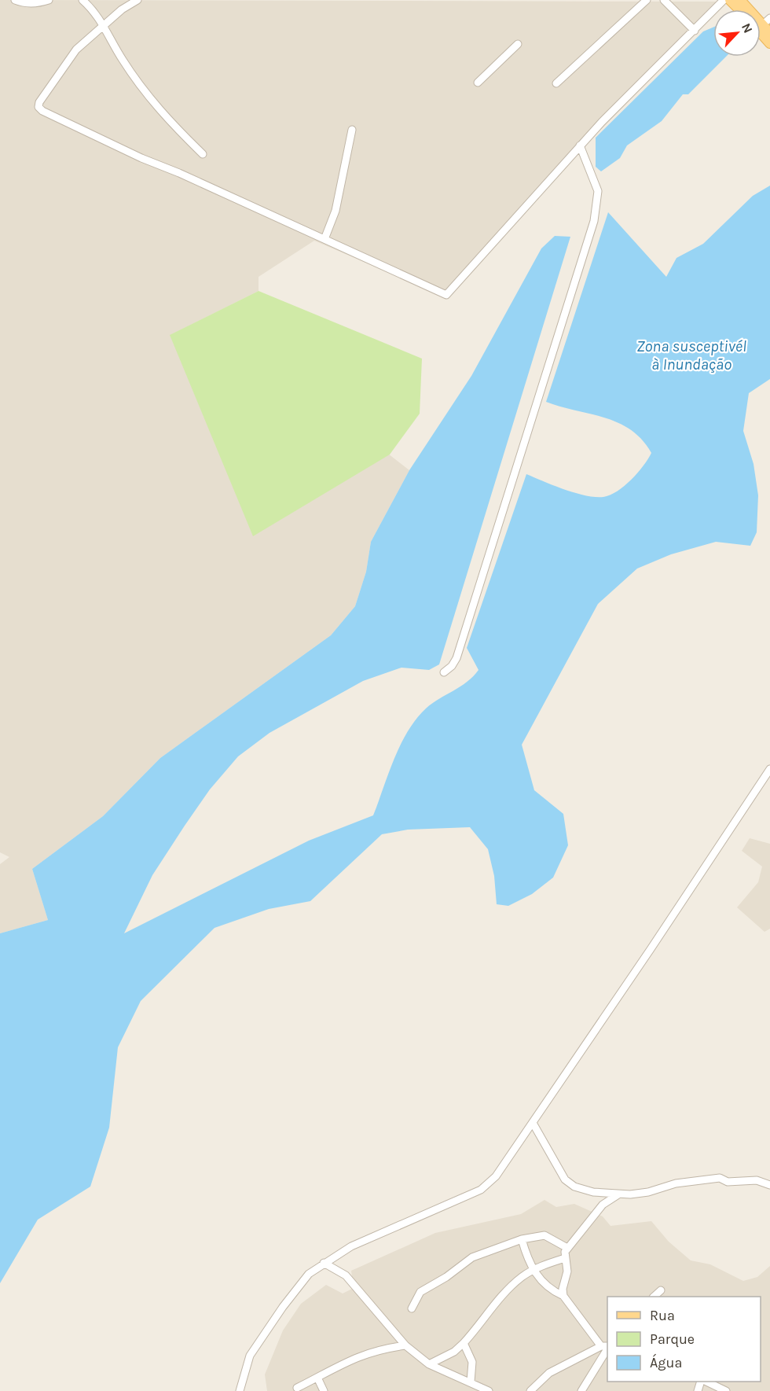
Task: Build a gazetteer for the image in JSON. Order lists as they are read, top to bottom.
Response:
{
  "water": ["Zona susceptivél à Inundação"],
  "legend": ["Rua", "Parque", "Água"],
  "north": "top right"
}
